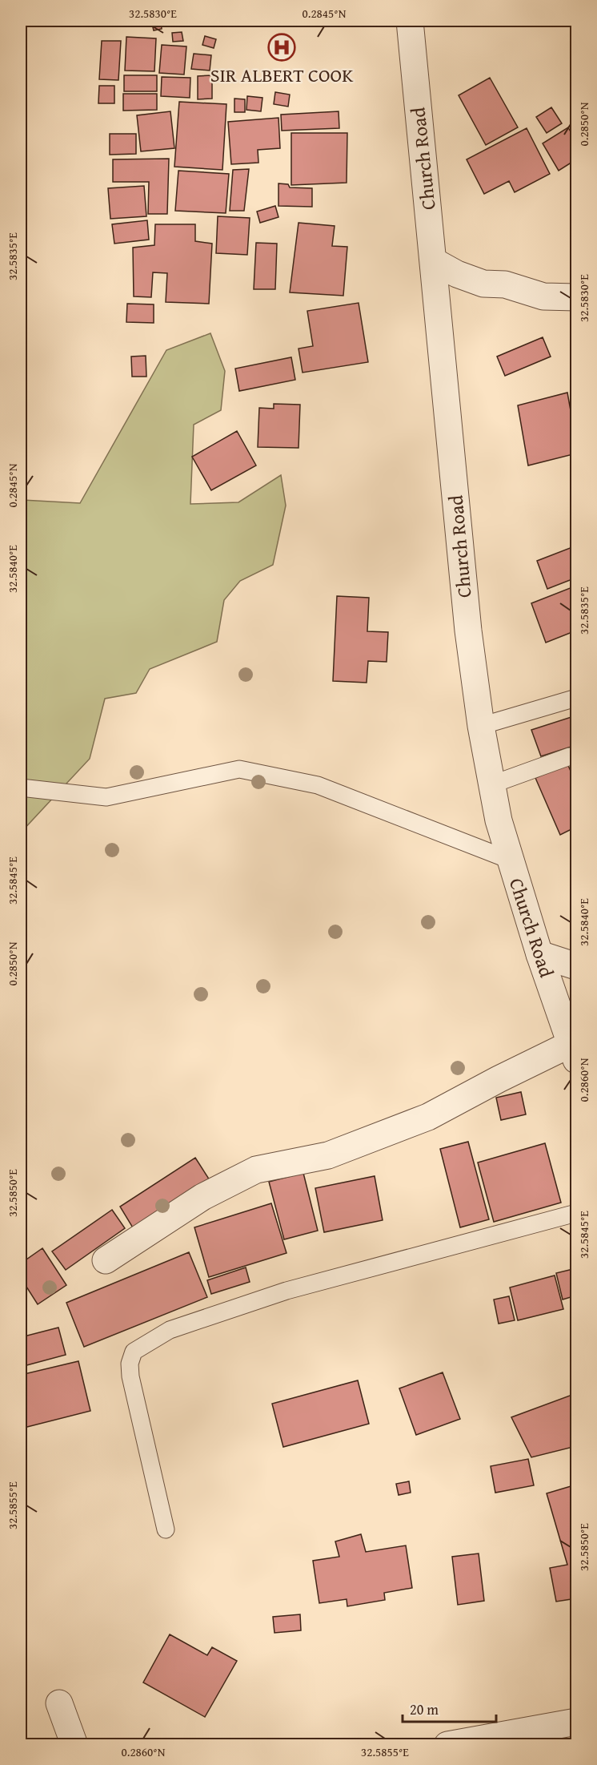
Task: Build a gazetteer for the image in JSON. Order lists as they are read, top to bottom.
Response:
{
  "streets": {
    "street": ["Church Road"]
  },
  "places": {
    "hospital": ["SIR ALBERT COOK"]
  },
  "scale_bar": "20 m",
  "coordinates": [
    "32.5830°E",
    "0.2845°N",
    "0.2850°N",
    "32.5835°E",
    "32.5840°E",
    "32.5845°E",
    "0.2860°N",
    "32.5850°E",
    "32.5855°E"
  ]
}
